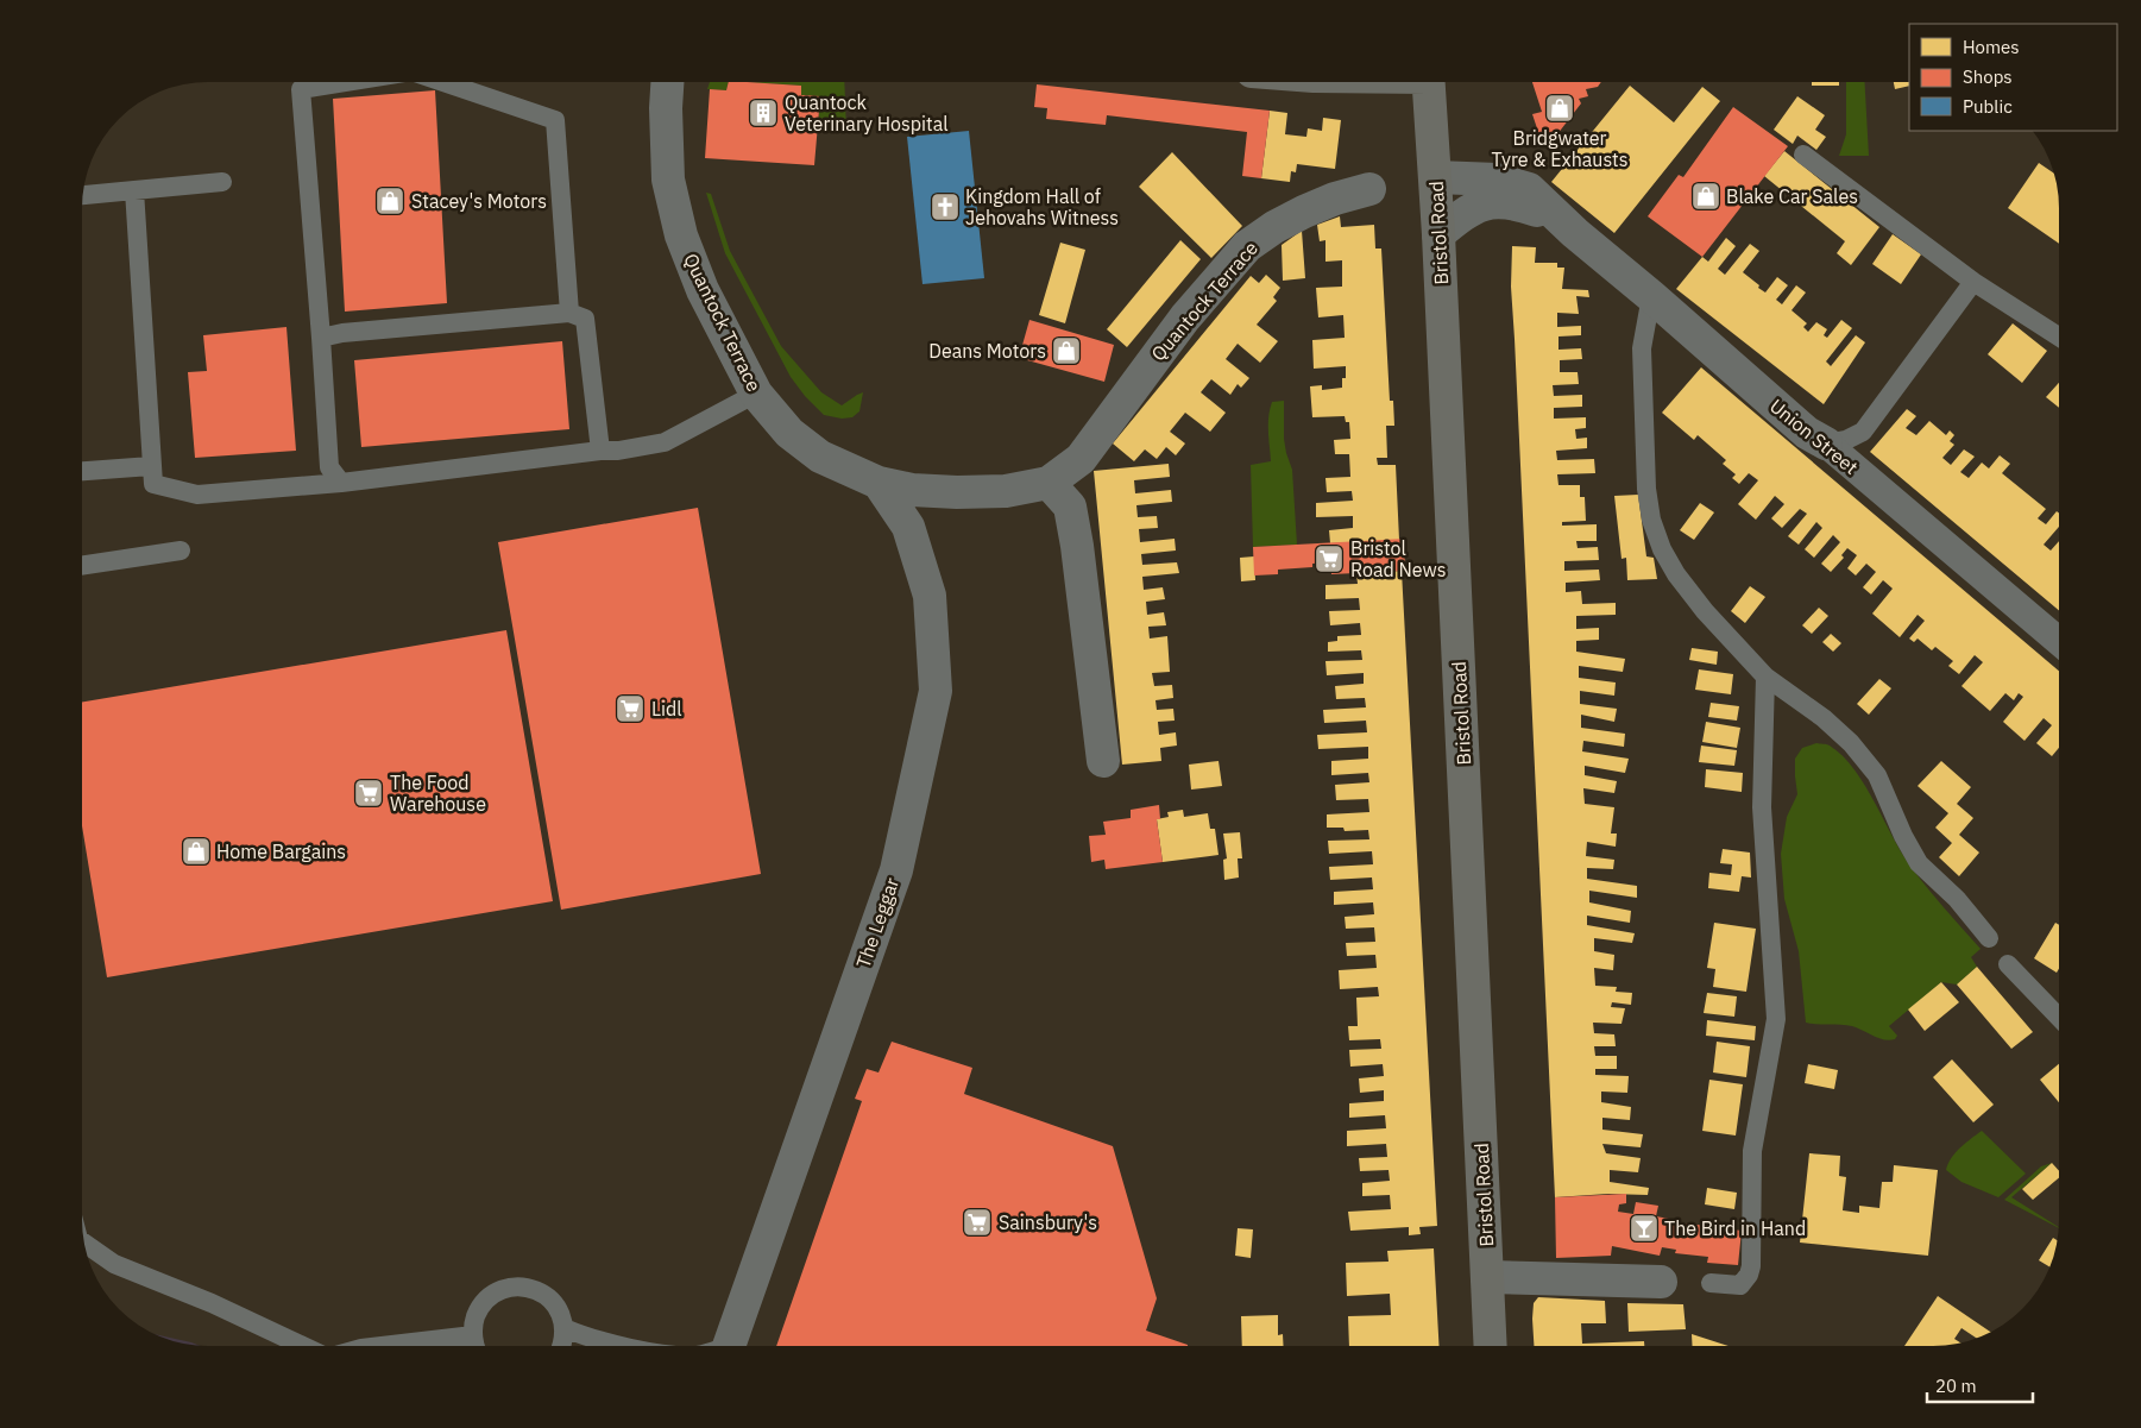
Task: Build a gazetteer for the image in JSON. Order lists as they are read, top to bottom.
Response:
{
  "streets": {
    "main road": ["Bristol Road"],
    "street": ["Quantock Terrace", "Union Street", "The Leggar"]
  },
  "crossings": [
    ["Bristol Road", "Union Street"],
    ["Quantock Terrace", "The Leggar"]
  ],
  "places": {
    "shop": [
      "Bridgwater Tyre & Exhausts",
      "Blake Car Sales",
      "Stacey's Motors",
      "Deans Motors",
      "Home Bargains"
    ],
    "building": ["Quantock Veterinary Hospital"],
    "church": ["Kingdom Hall of Jehovahs Witness"],
    "supermarket": [
      "Bristol Road News",
      "Lidl",
      "The Food Warehouse",
      "Sainsbury's"
    ],
    "bar": ["The Bird in Hand"]
  },
  "legend": ["Homes", "Shops", "Public"],
  "scale_bar": "20 m"
}
